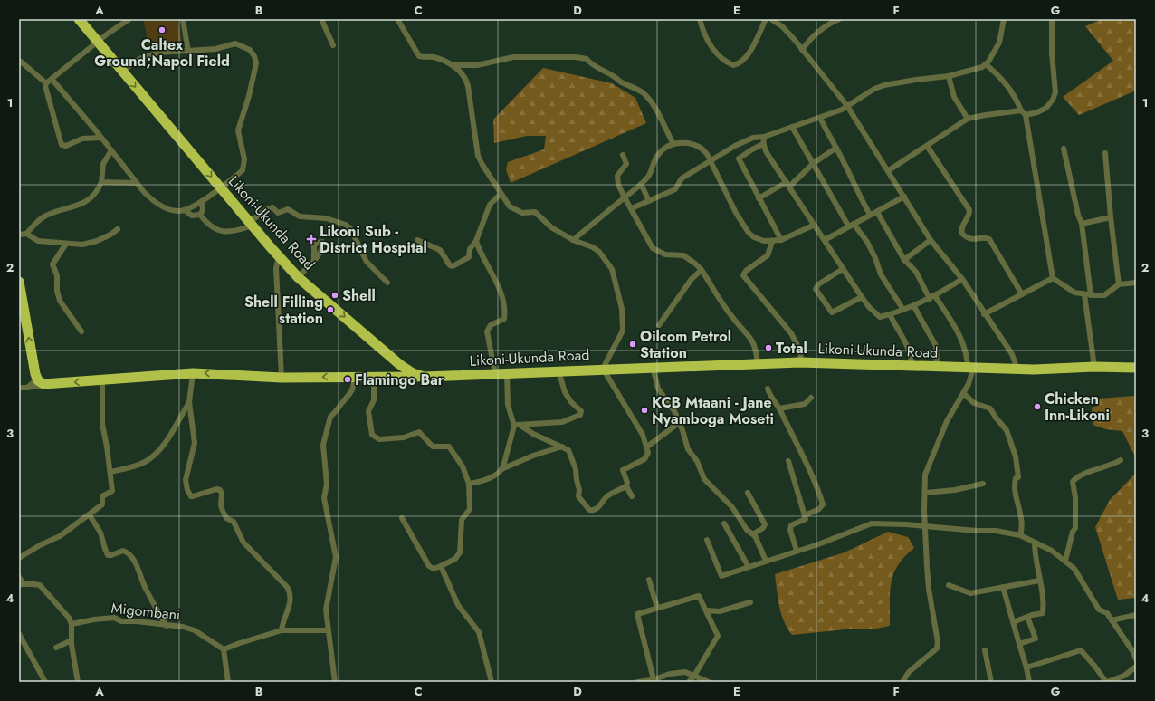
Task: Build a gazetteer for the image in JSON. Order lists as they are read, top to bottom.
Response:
{
  "streets": {
    "highway": ["Likoni-Ukunda Road"],
    "street": ["Migombani"]
  },
  "places": {
    "other": [
      "Caltex Ground;Napol Field",
      "Shell",
      "Shell Filling station",
      "Oilcom Petrol Station",
      "Total",
      "Flamingo Bar",
      "Chicken Inn-Likoni",
      "KCB Mtaani - Jane Nyamboga Moseti"
    ],
    "health": ["Likoni Sub - District Hospital"]
  },
  "grid": {
    "columns": [
      "A",
      "B",
      "C",
      "D",
      "E",
      "F",
      "G"
    ],
    "rows": [
      "1",
      "2",
      "3",
      "4"
    ]
  }
}
